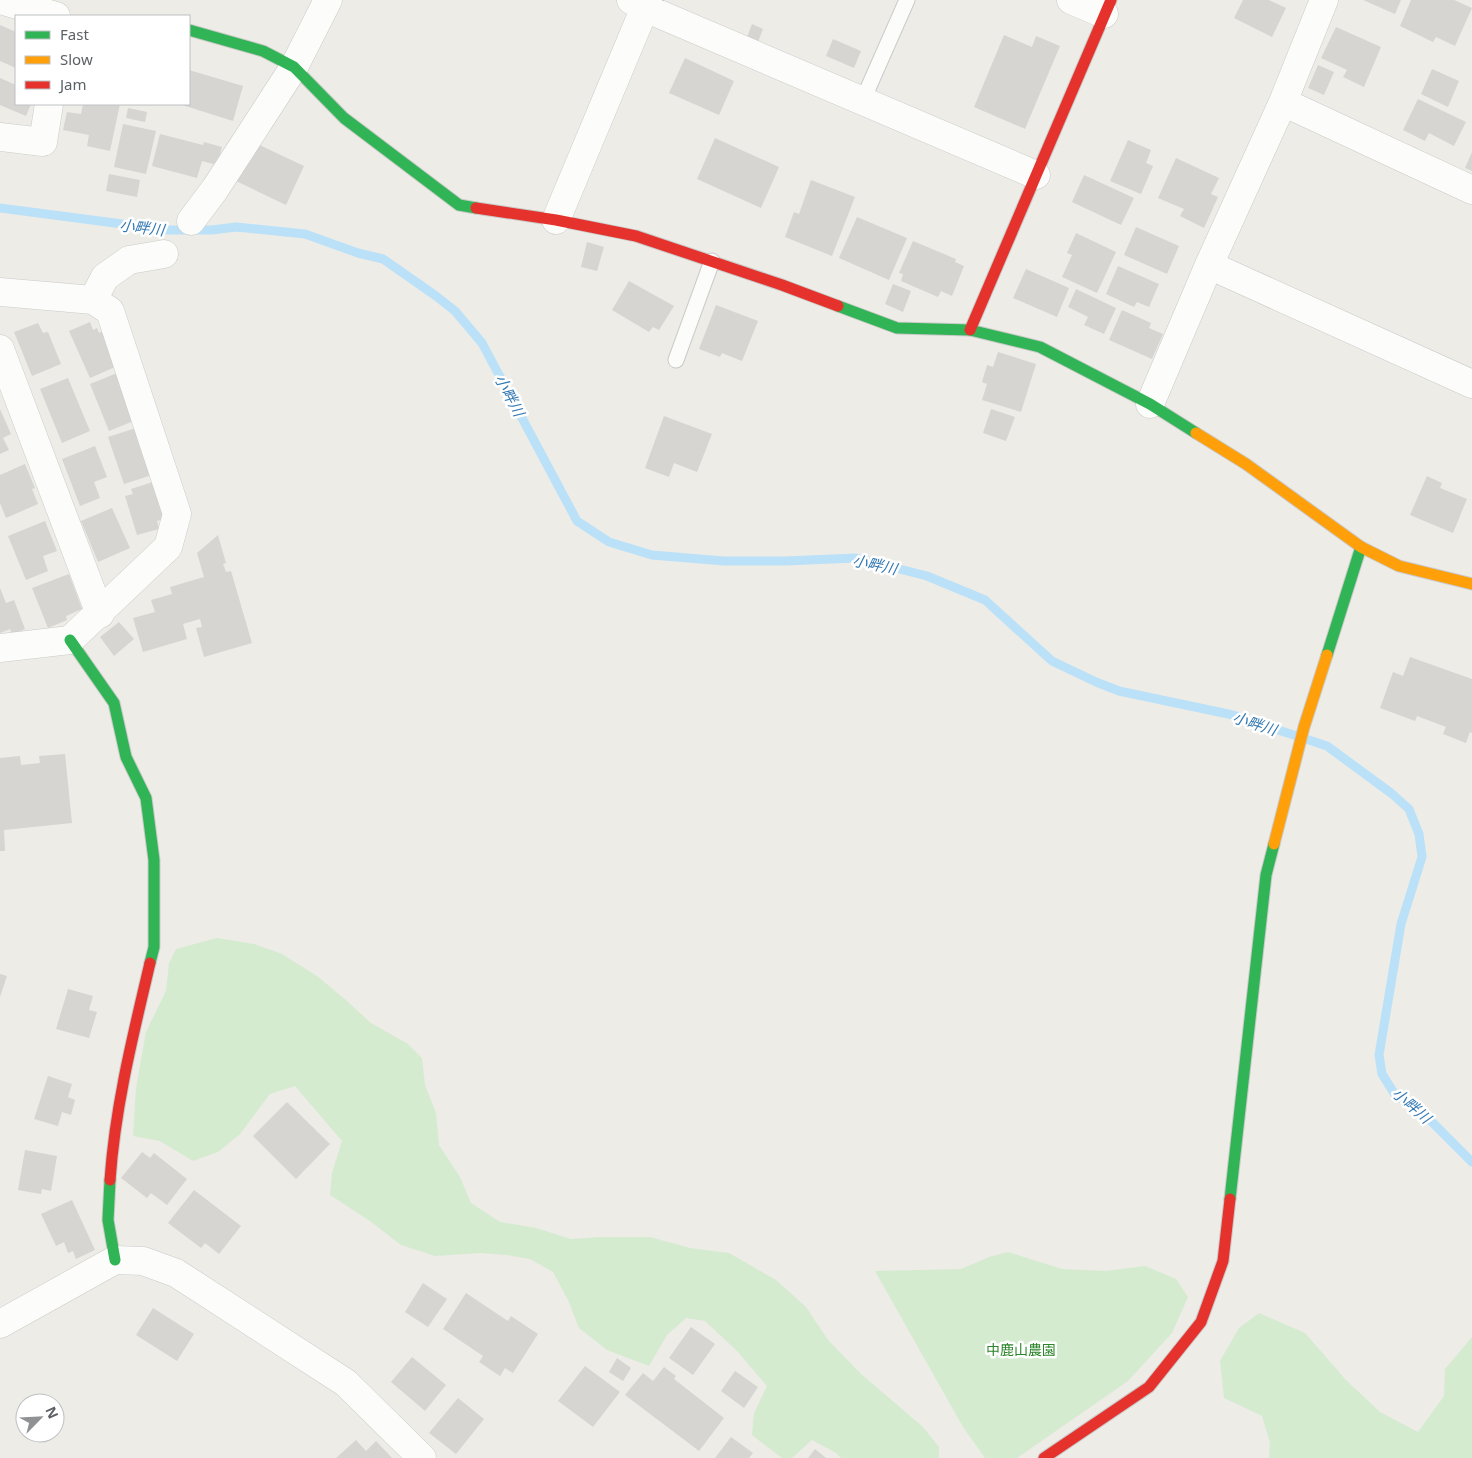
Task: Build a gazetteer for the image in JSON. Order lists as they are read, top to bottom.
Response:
{
  "water": ["小畔川"],
  "parks": ["中鹿山農園"],
  "legend": ["Fast", "Slow", "Jam"],
  "north": "top right"
}
